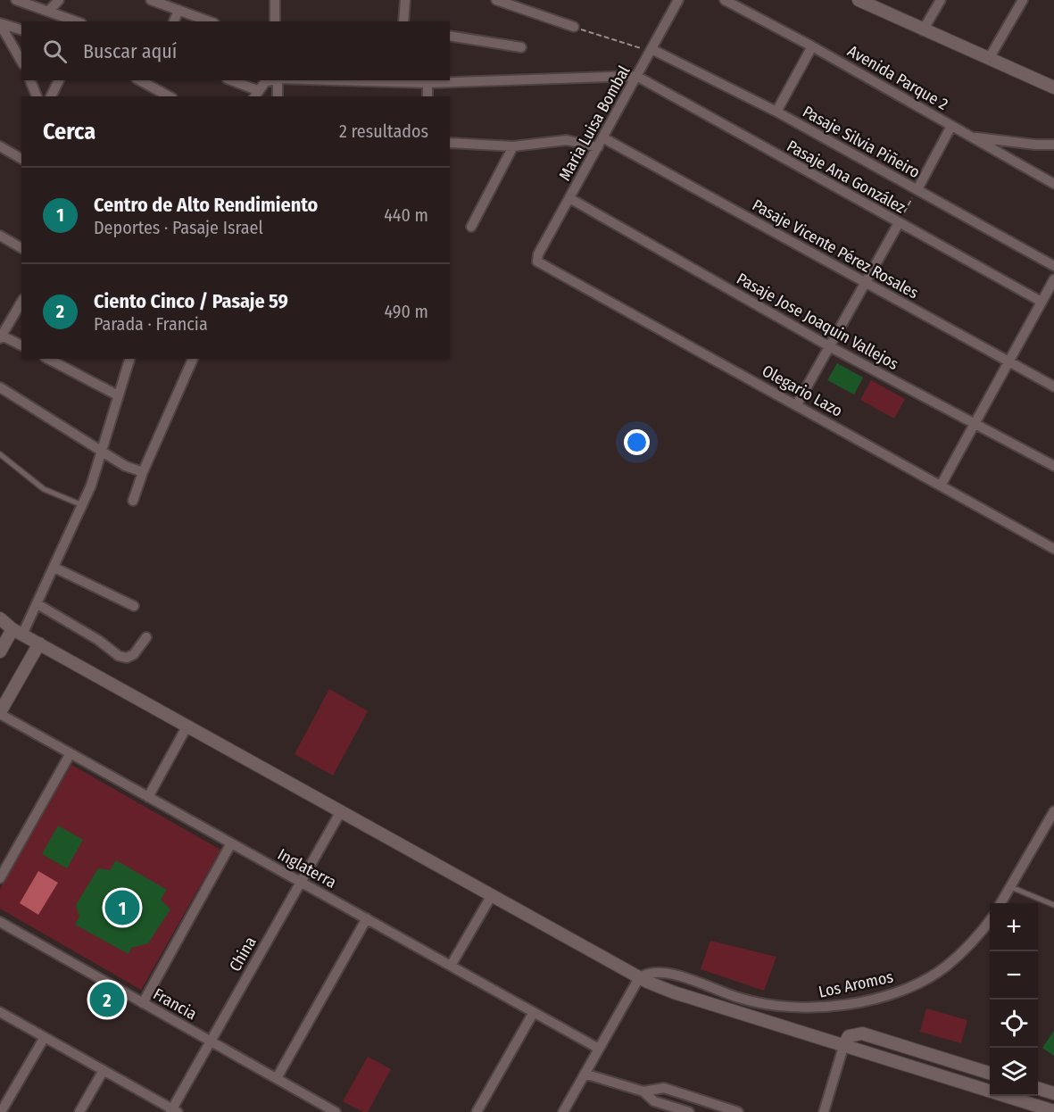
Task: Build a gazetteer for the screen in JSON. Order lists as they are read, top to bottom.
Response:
{
  "streets": {
    "street": [
      "Avenida Parque 2",
      "Maria Luisa Bombal",
      "Pasaje Silvia Piñeiro",
      "Pasaje Ana González",
      "Pasaje Vicente Pérez Rosales",
      "Pasaje Jose Joaquin Vallejos",
      "Olegario Lazo",
      "Inglaterra",
      "China",
      "Los Aromos",
      "Francia"
    ]
  },
  "crossings": [
    ["Maria Luisa Bombal", "Pasaje Silvia Piñeiro"],
    ["Maria Luisa Bombal", "Pasaje Ana González"],
    ["Maria Luisa Bombal", "Pasaje Vicente Pérez Rosales"],
    ["Maria Luisa Bombal", "Pasaje Jose Joaquin Vallejos"],
    ["Maria Luisa Bombal", "Olegario Lazo"],
    ["Inglaterra", "China"],
    ["China", "Francia"]
  ],
  "page": {
    "search": "Buscar aquí",
    "heading": ["Cerca", "2 resultados"],
    "list": [
      {
        "mark": "1",
        "name": "Centro de Alto Rendimiento",
        "note": "Deportes · Pasaje Israel",
        "value": "440 m"
      },
      {
        "mark": "2",
        "name": "Ciento Cinco / Pasaje 59",
        "note": "Parada · Francia",
        "value": "490 m"
      }
    ],
    "pins": ["1", "2"],
    "map_buttons": ["+", "−"]
  }
}
